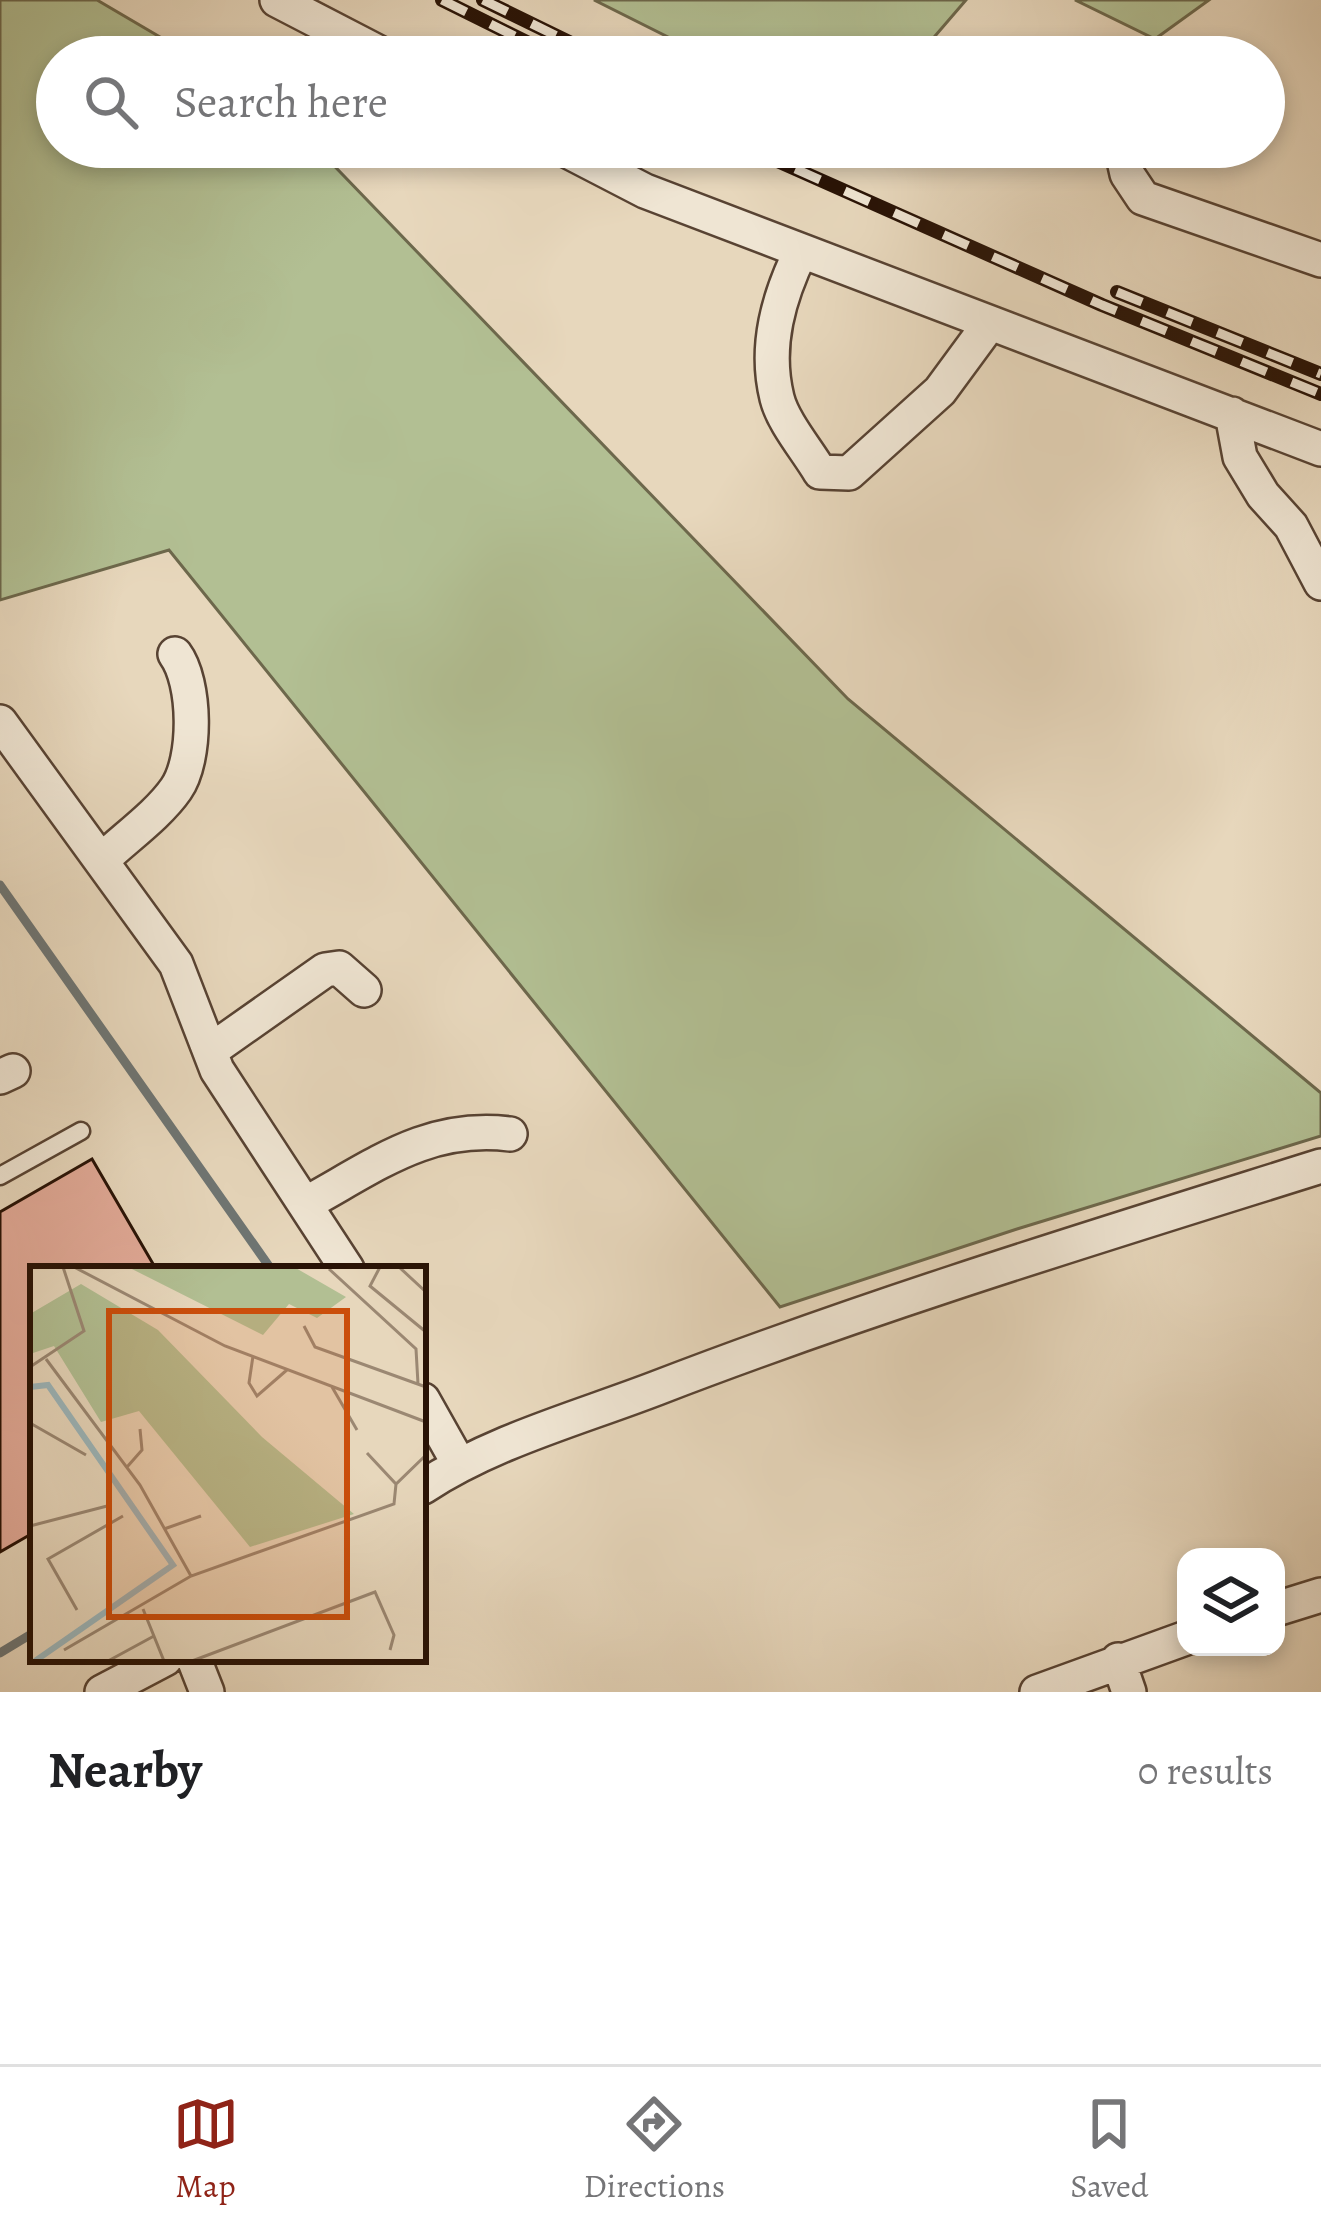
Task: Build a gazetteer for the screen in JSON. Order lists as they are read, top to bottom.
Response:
{
  "page": {
    "search": "Search here",
    "heading": ["Nearby", "0 results"],
    "nav": ["Map", "Directions", "Saved"]
  }
}
